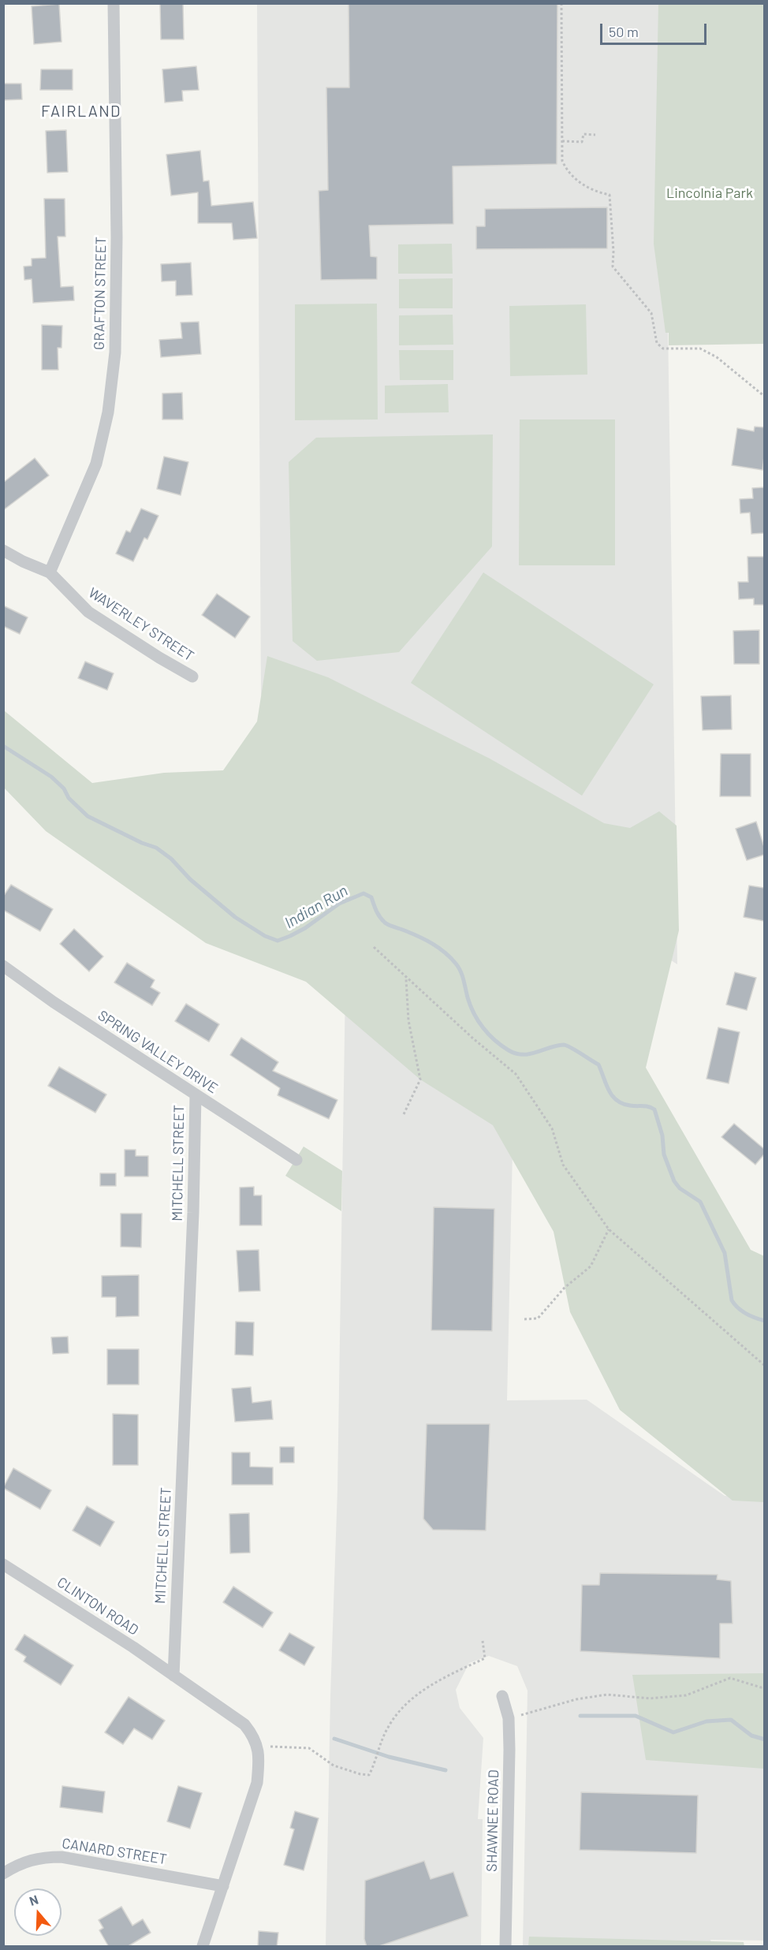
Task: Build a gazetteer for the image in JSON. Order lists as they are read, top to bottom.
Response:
{
  "streets": {
    "street": [
      "GRAFTON STREET",
      "WAVERLEY STREET",
      "SPRING VALLEY DRIVE",
      "MITCHELL STREET",
      "CLINTON ROAD",
      "SHAWNEE ROAD",
      "CANARD STREET"
    ]
  },
  "crossings": [
    ["GRAFTON STREET", "WAVERLEY STREET"],
    ["SPRING VALLEY DRIVE", "MITCHELL STREET"],
    ["MITCHELL STREET", "CLINTON ROAD"]
  ],
  "districts": ["FAIRLAND"],
  "water": ["Indian Run"],
  "parks": ["Lincolnia Park"],
  "scale_bar": "50 m",
  "north": "top"
}
